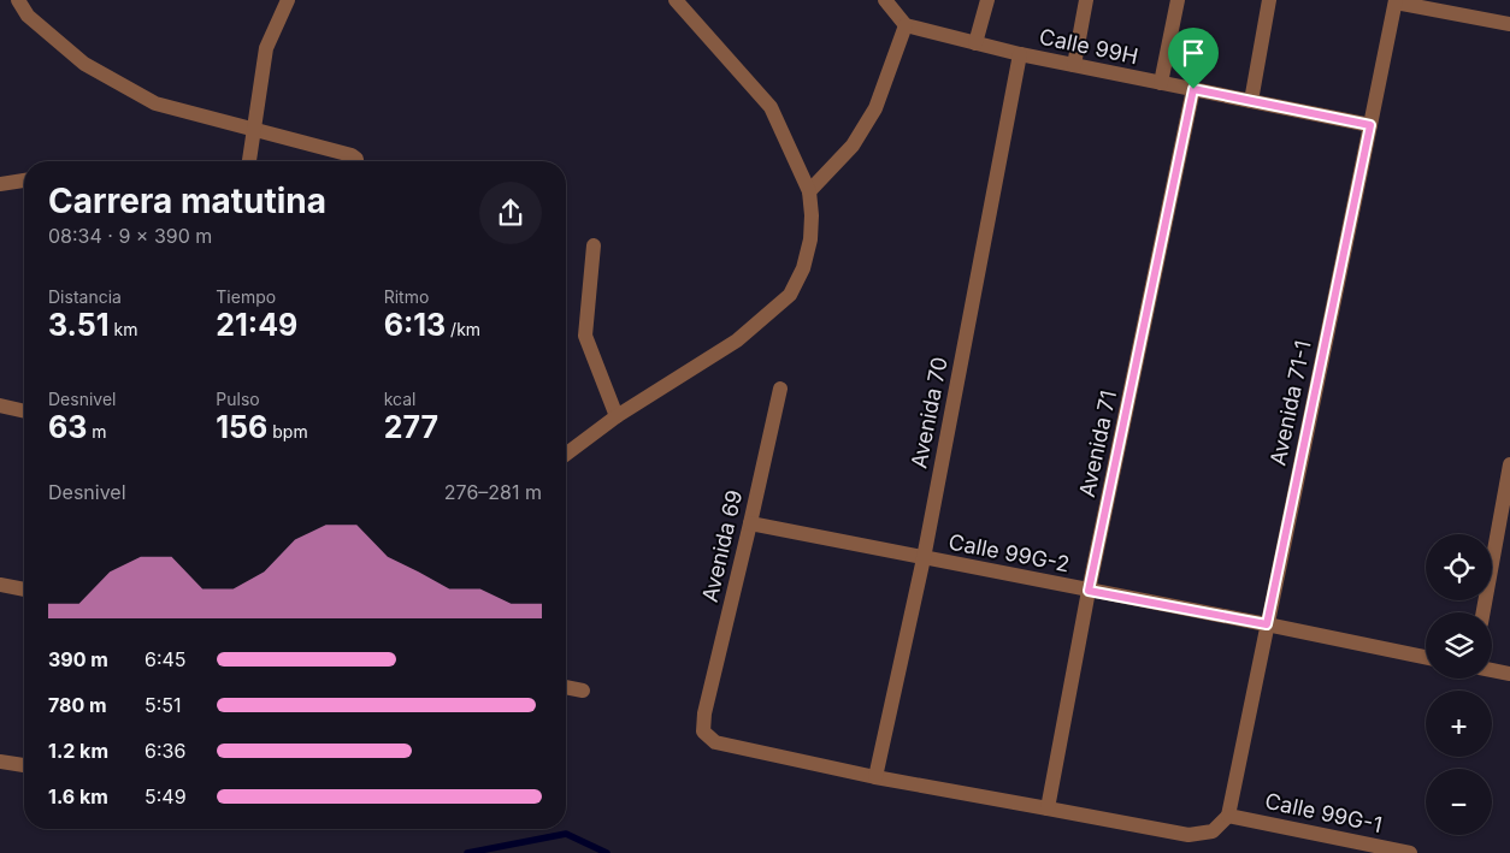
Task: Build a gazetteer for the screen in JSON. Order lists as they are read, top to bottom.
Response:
{
  "streets": {
    "street": [
      "Calle 99H",
      "Avenida 71-1",
      "Avenida 70",
      "Avenida 71",
      "Avenida 69",
      "Calle 99G-2",
      "Calle 99G-1"
    ]
  },
  "crossings": [
    ["Calle 99H", "Avenida 71-1"],
    ["Calle 99H", "Avenida 70"],
    ["Calle 99H", "Avenida 71"],
    ["Avenida 71-1", "Calle 99G-2"],
    ["Avenida 71-1", "Calle 99G-1"],
    ["Avenida 70", "Avenida 69"],
    ["Avenida 70", "Calle 99G-2"],
    ["Avenida 71", "Calle 99G-2"],
    ["Avenida 69", "Calle 99G-2"]
  ],
  "page": {
    "heading": ["Carrera matutina", "08:34 · 9 × 390 m"],
    "stats": [
      ["Distancia", "3.51 km"],
      ["Tiempo", "21:49"],
      ["Ritmo", "6:13 /km"],
      ["Desnivel", "63 m"],
      ["Pulso", "156 bpm"],
      ["kcal", "277"]
    ],
    "chart": ["Desnivel", "276–281 m"],
    "map_buttons": ["+", "−"],
    "list": [
      {
        "name": "390 m",
        "note": "6:45"
      },
      {
        "name": "780 m",
        "note": "5:51"
      },
      {
        "name": "1.2 km",
        "note": "6:36"
      },
      {
        "name": "1.6 km",
        "note": "5:49"
      }
    ]
  }
}
